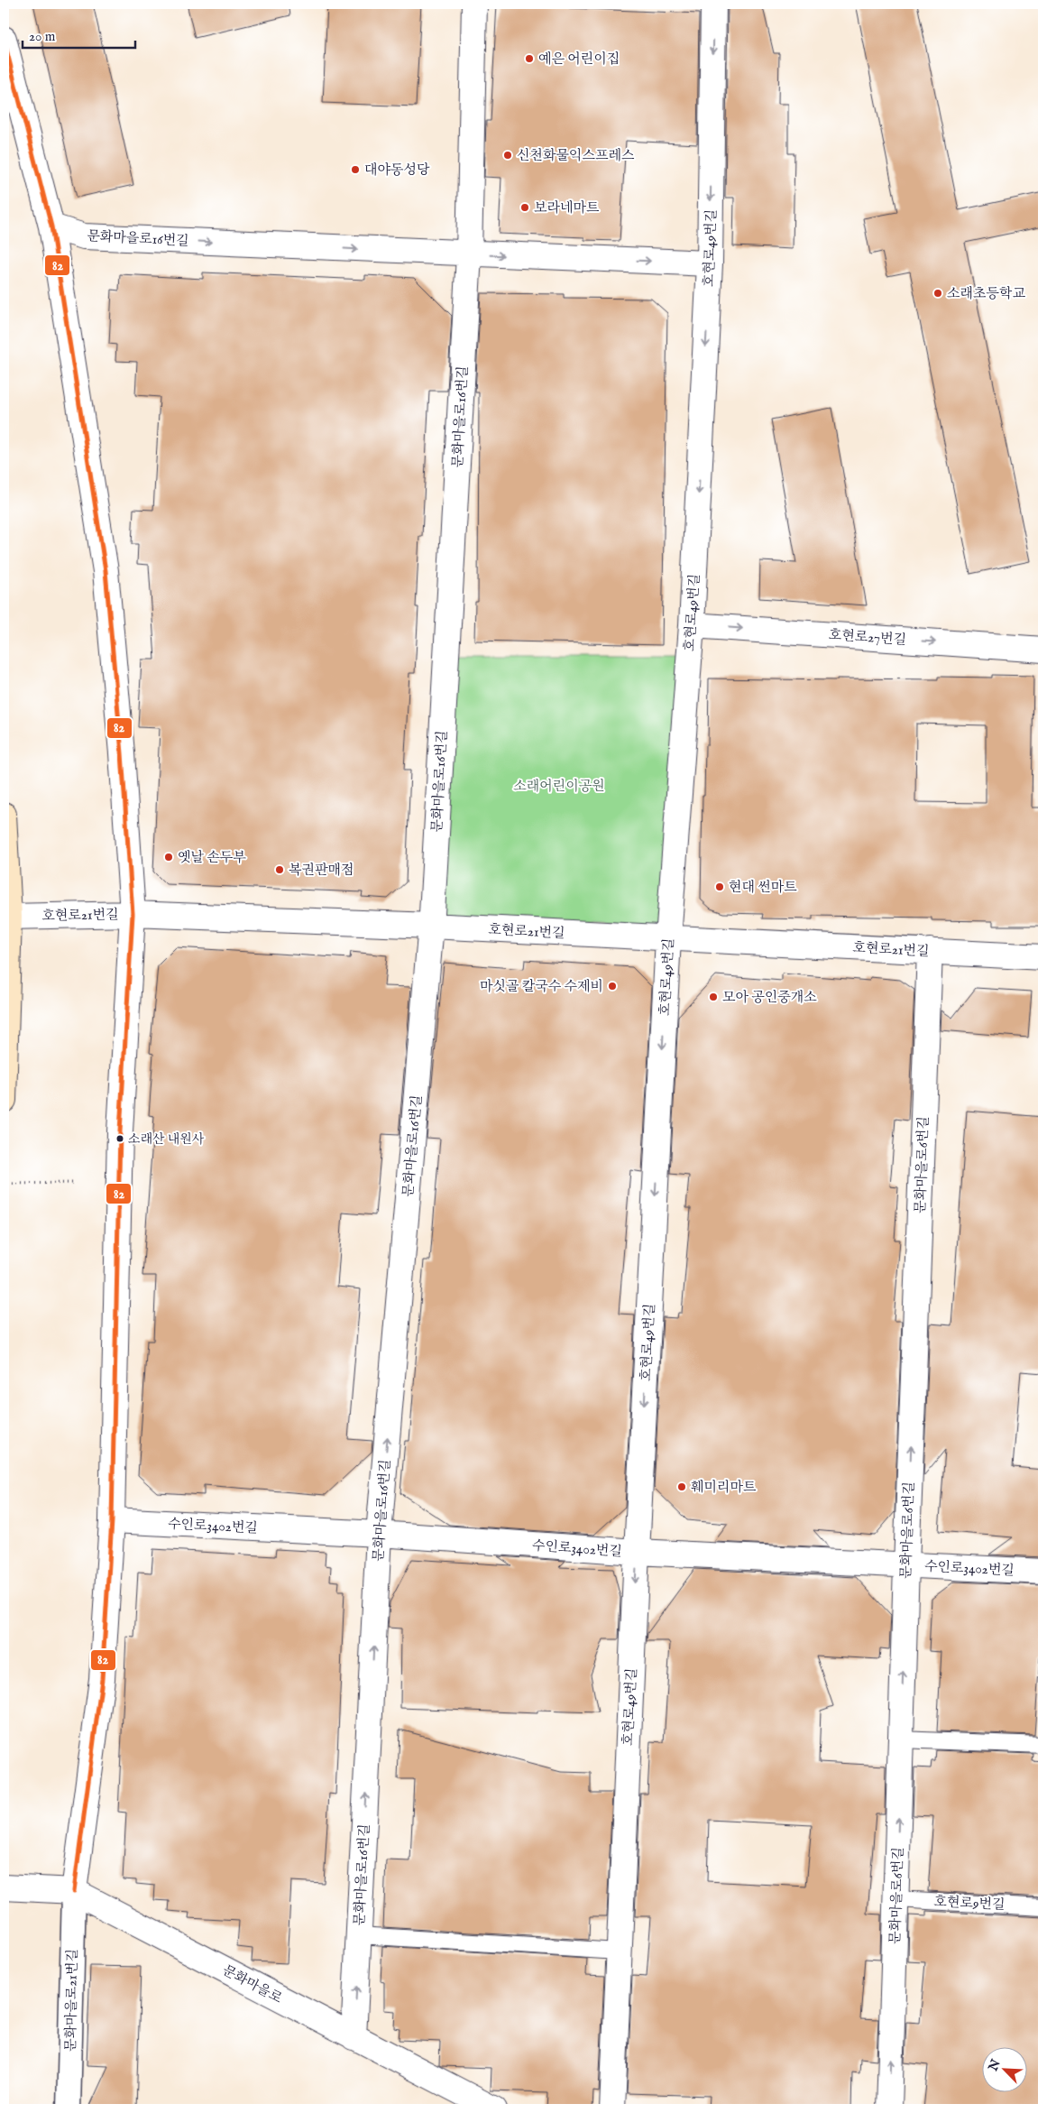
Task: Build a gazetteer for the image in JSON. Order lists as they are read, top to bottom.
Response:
{
  "streets": {
    "street": [
      "문화마을로16번길",
      "호현로49번길",
      "호현로27번길",
      "호현로21번길",
      "문화마을로6번길",
      "수인로3402번길",
      "문화마을로",
      "문화마을로21번길"
    ],
    "lane": ["호현로9번길"]
  },
  "crossings": [
    ["문화마을로16번길", "호현로49번길"],
    ["문화마을로16번길", "호현로21번길"],
    ["문화마을로16번길", "수인로3402번길"],
    ["문화마을로16번길", "문화마을로"],
    ["호현로49번길", "호현로27번길"],
    ["호현로49번길", "호현로21번길"],
    ["호현로49번길", "수인로3402번길"],
    ["호현로21번길", "문화마을로6번길"],
    ["문화마을로6번길", "수인로3402번길"],
    ["문화마을로6번길", "호현로9번길"],
    ["문화마을로", "문화마을로21번길"]
  ],
  "one_way": ["호현로49번길", "호현로27번길", "문화마을로6번길"],
  "parks": ["소래어린이공원"],
  "places": [
    "예은 어린이집",
    "신천화물익스프레스",
    "대야동성당",
    "보라네마트",
    "소래초등학교",
    "옛날 손두부",
    "복권판매점",
    "현대 썬마트",
    "마싯골 칼국수 수제비",
    "모아 공인중개소",
    "소래산 내원사",
    "훼미리마트"
  ],
  "lines": ["transit line 82"],
  "scale_bar": "20 m",
  "north": "top left"
}
